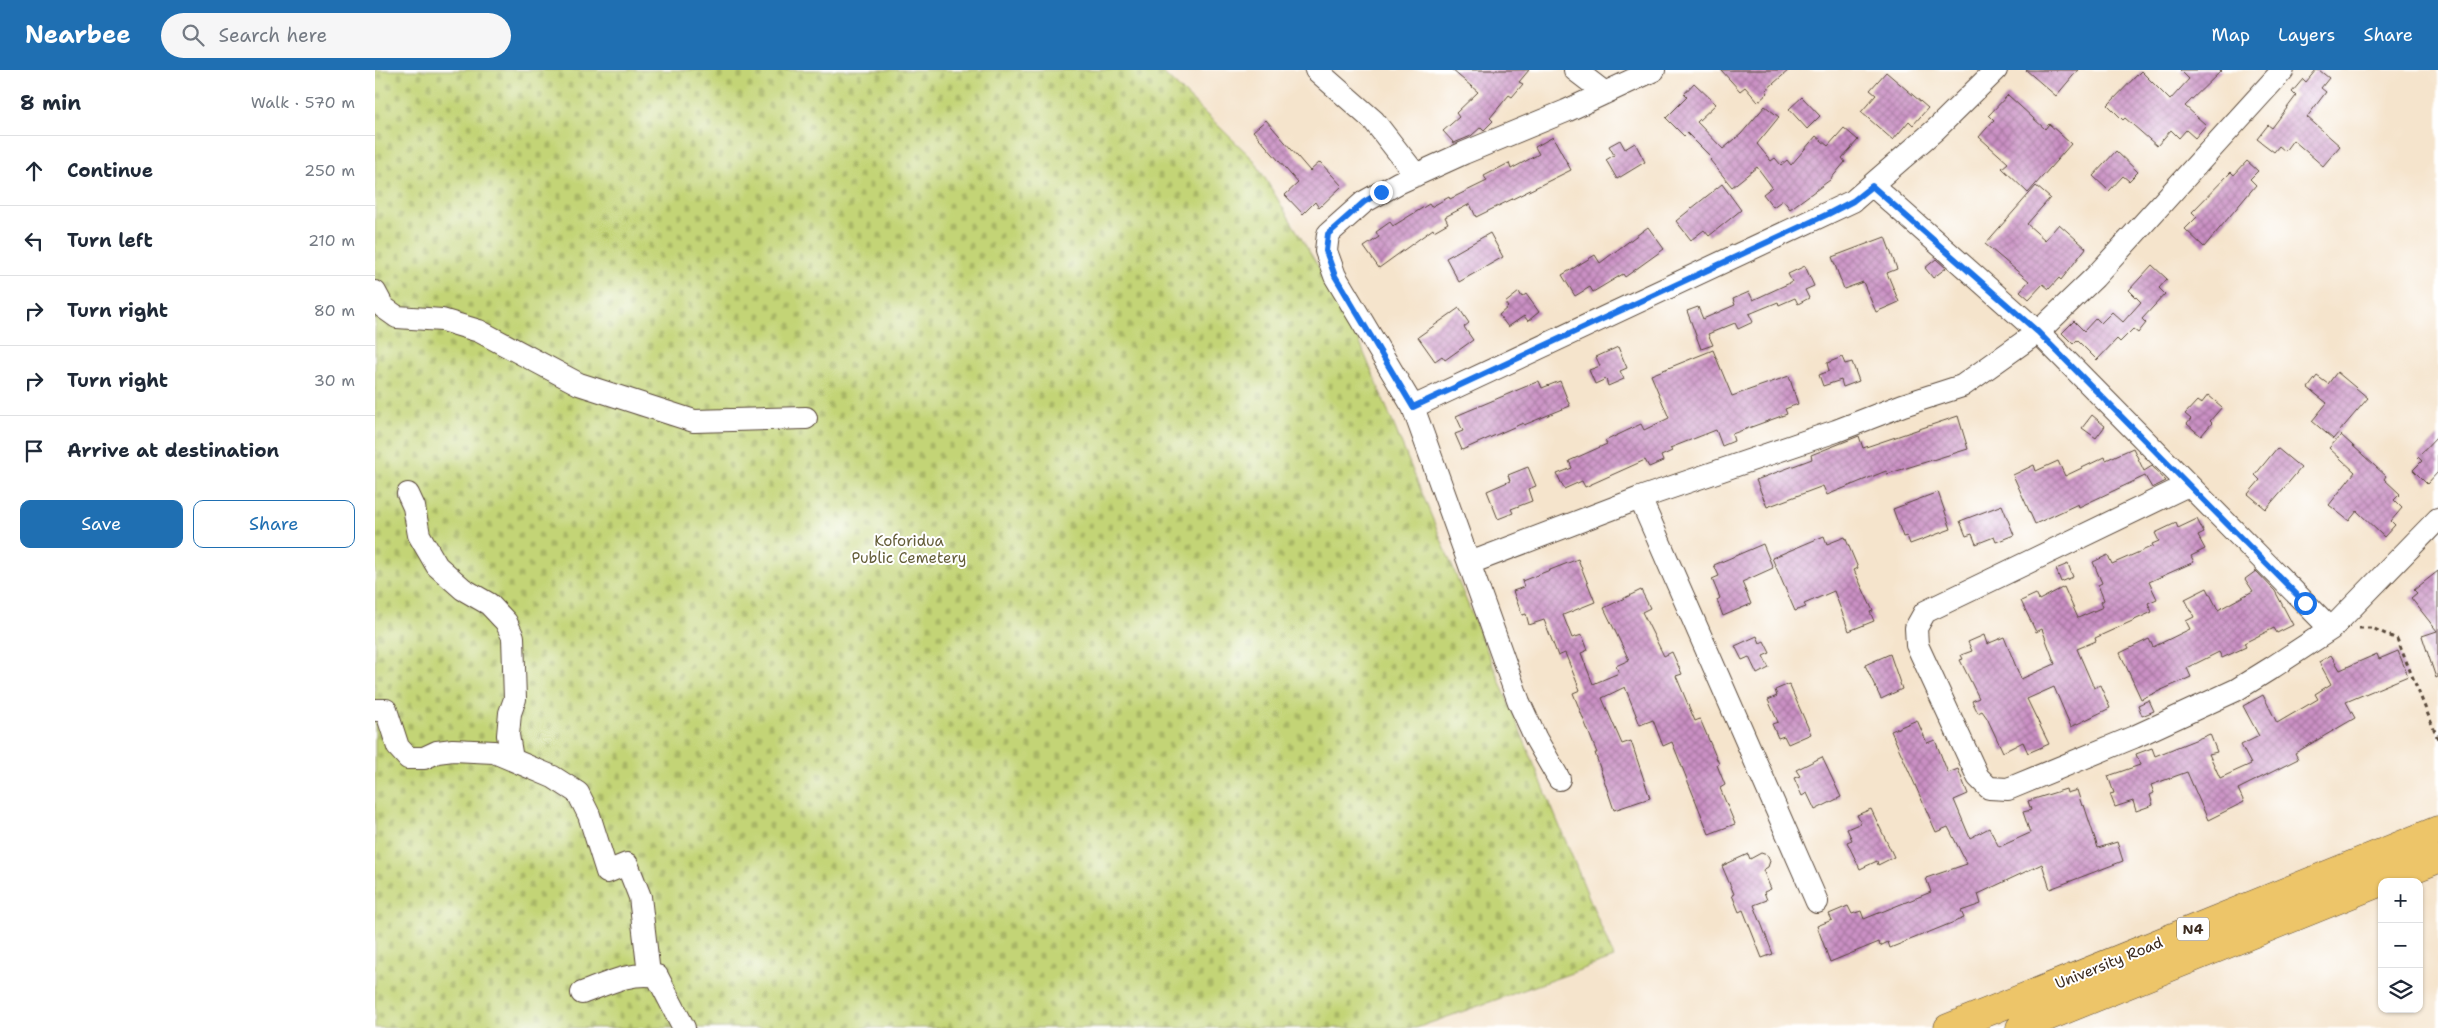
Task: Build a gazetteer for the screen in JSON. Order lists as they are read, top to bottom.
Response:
{
  "streets": {
    "highway": ["N4", "University Road"]
  },
  "parks": ["Koforidua Public Cemetery"],
  "page": {
    "header": "Nearbee",
    "search": "Search here",
    "nav": ["Map", "Layers", "Share"],
    "heading": ["8 min", "Walk · 570 m"],
    "list": [
      ["Continue", "250 m"],
      ["Turn left", "210 m"],
      ["Turn right", "80 m"],
      ["Turn right", "30 m"],
      "Arrive at destination"
    ],
    "buttons": ["Save", "Share"],
    "map_buttons": ["+", "−"]
  }
}
